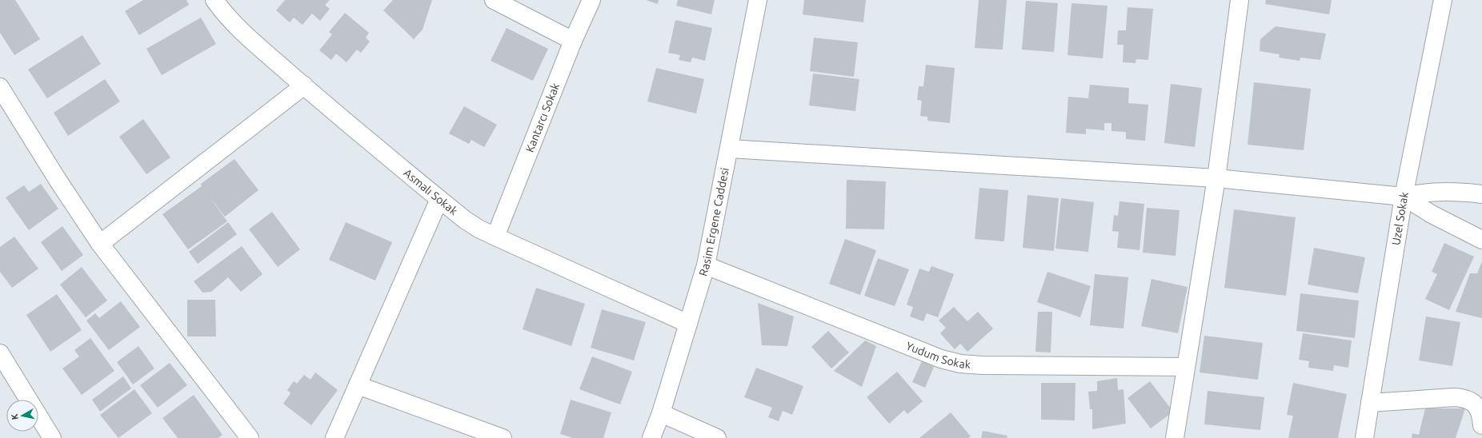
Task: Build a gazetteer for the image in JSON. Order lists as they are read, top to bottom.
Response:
{
  "streets": {
    "street": [
      "Kantarcı Sokak",
      "Asmalı Sokak",
      "Uzel Sokak",
      "Rasim Ergene Caddesi",
      "Yudum Sokak"
    ]
  },
  "crossings": [
    ["Kantarcı Sokak", "Asmalı Sokak"],
    ["Asmalı Sokak", "Rasim Ergene Caddesi"],
    ["Rasim Ergene Caddesi", "Yudum Sokak"]
  ],
  "north": "left"
}
